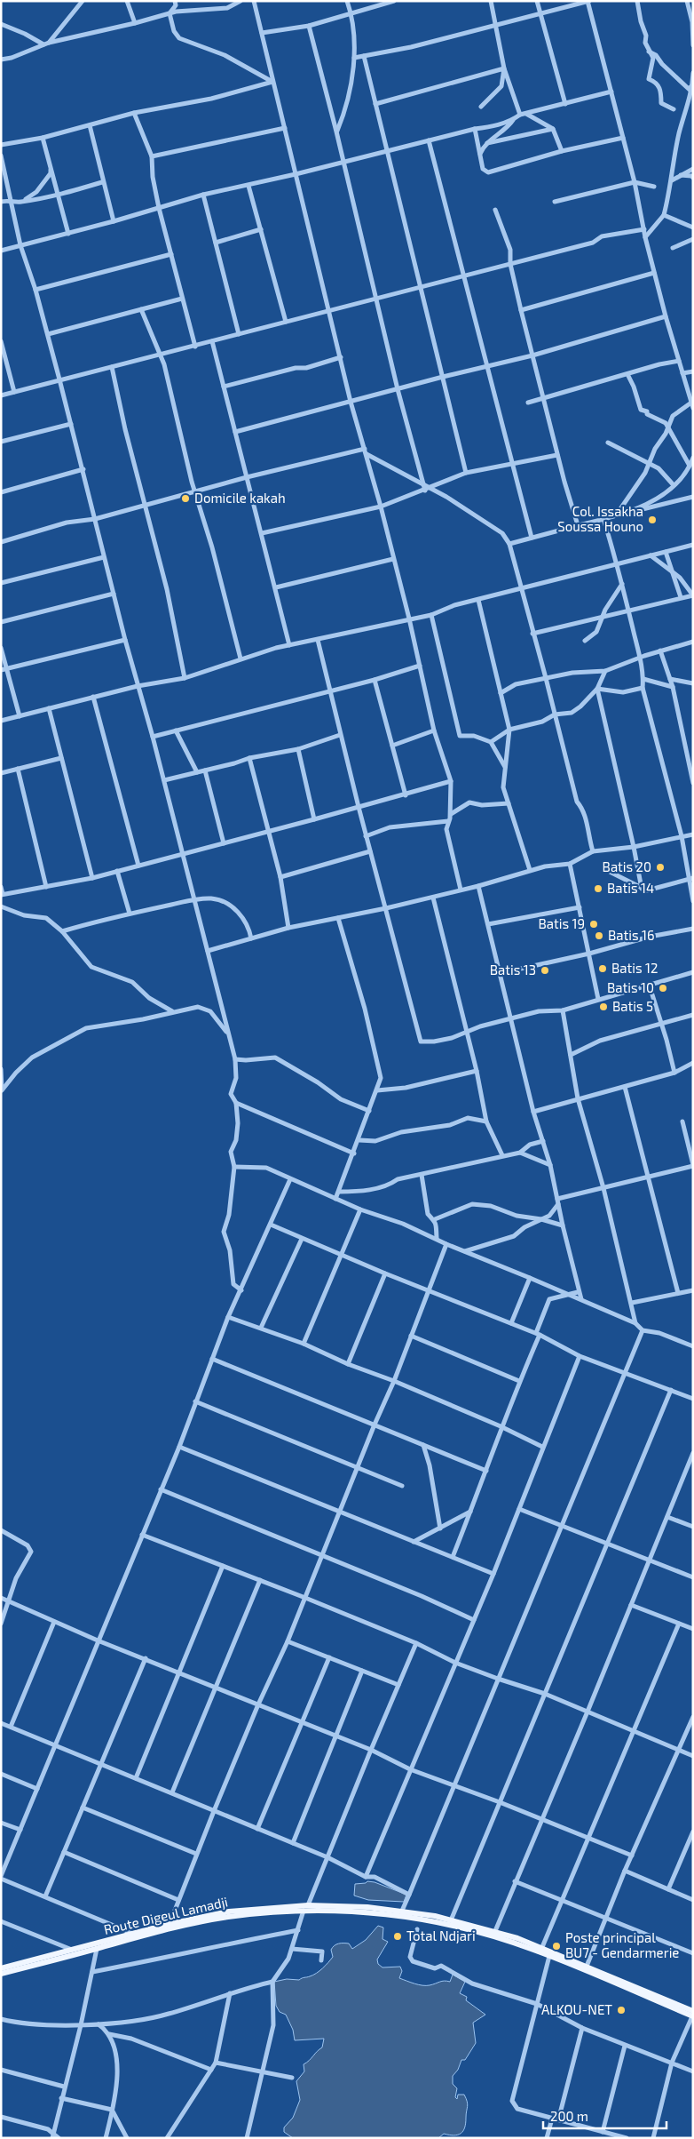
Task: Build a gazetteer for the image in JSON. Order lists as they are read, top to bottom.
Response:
{
  "streets": {
    "main road": ["Route Digeul Lamadji"]
  },
  "places": [
    "Domicile kakah",
    "Col. Issakha Soussa Houno",
    "Batis 20",
    "Batis 14",
    "Batis 19",
    "Batis 16",
    "Batis 12",
    "Batis 13",
    "Batis 10",
    "Batis 5",
    "Total Ndjari",
    "Poste principal BU7 - Gendarmerie",
    "ALKOU-NET"
  ],
  "scale_bar": "200 m"
}
